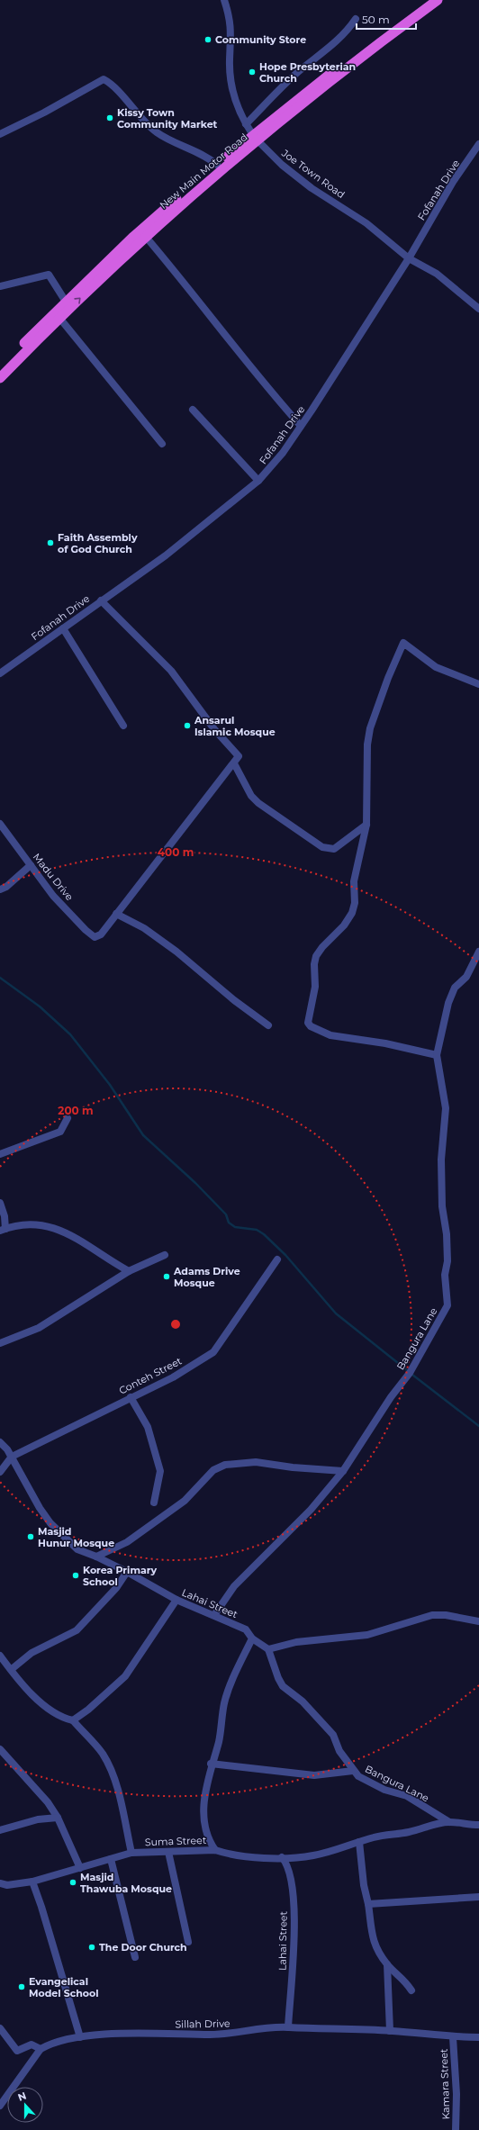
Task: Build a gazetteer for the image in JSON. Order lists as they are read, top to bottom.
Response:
{
  "streets": {
    "highway": ["New Main Motor Road"],
    "street": [
      "Joe Town Road",
      "Fofanah Drive",
      "Madu Drive",
      "Bangura Lane",
      "Conteh Street",
      "Lahai Street",
      "Suma Street",
      "Sillah Drive",
      "Kamara Street"
    ]
  },
  "crossings": [
    ["New Main Motor Road", "Joe Town Road"],
    ["Joe Town Road", "Fofanah Drive"],
    ["Bangura Lane", "Lahai Street"],
    ["Bangura Lane", "Suma Street"],
    ["Conteh Street", "Lahai Street"],
    ["Lahai Street", "Suma Street"],
    ["Lahai Street", "Sillah Drive"],
    ["Sillah Drive", "Kamara Street"]
  ],
  "places": [
    "Community Store",
    "Hope Presbyterian Church",
    "Kissy Town Community Market",
    "Faith Assembly of God Church",
    "Ansarul Islamic Mosque",
    "Adams Drive Mosque",
    "Masjid Hunur Mosque",
    "Korea Primary School",
    "Masjid Thawuba Mosque",
    "The Door Church",
    "Evangelical Model School"
  ],
  "scale_bar": "50 m",
  "north": "top",
  "rings": ["400 m", "200 m"]
}
